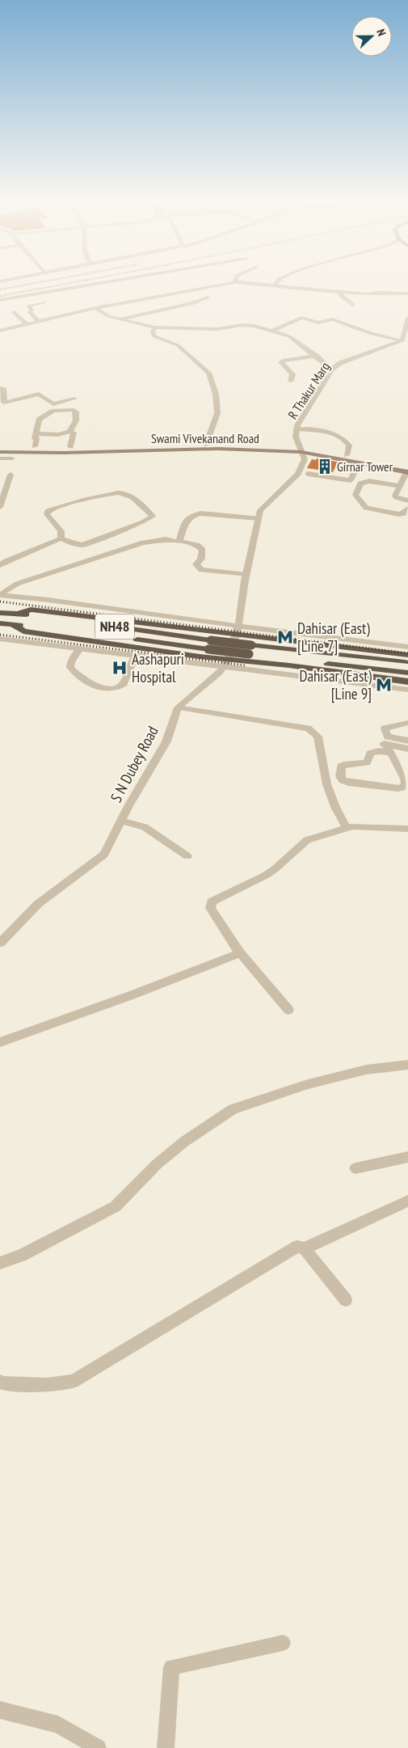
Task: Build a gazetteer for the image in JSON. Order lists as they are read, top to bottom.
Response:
{
  "streets": {
    "highway": ["NH48"],
    "main road": ["Swami Vivekanand Road"],
    "street": ["R Thakur Marg", "S N Dubey Road"]
  },
  "crossings": [
    ["R Thakur Marg", "Swami Vivekanand Road"]
  ],
  "places": {
    "building": ["Girnar Tower"],
    "metro station": ["Dahisar (East) [Line 7]", "Dahisar (East) [Line 9]"],
    "hospital": ["Aashapuri Hospital"]
  },
  "north": "right"
}
